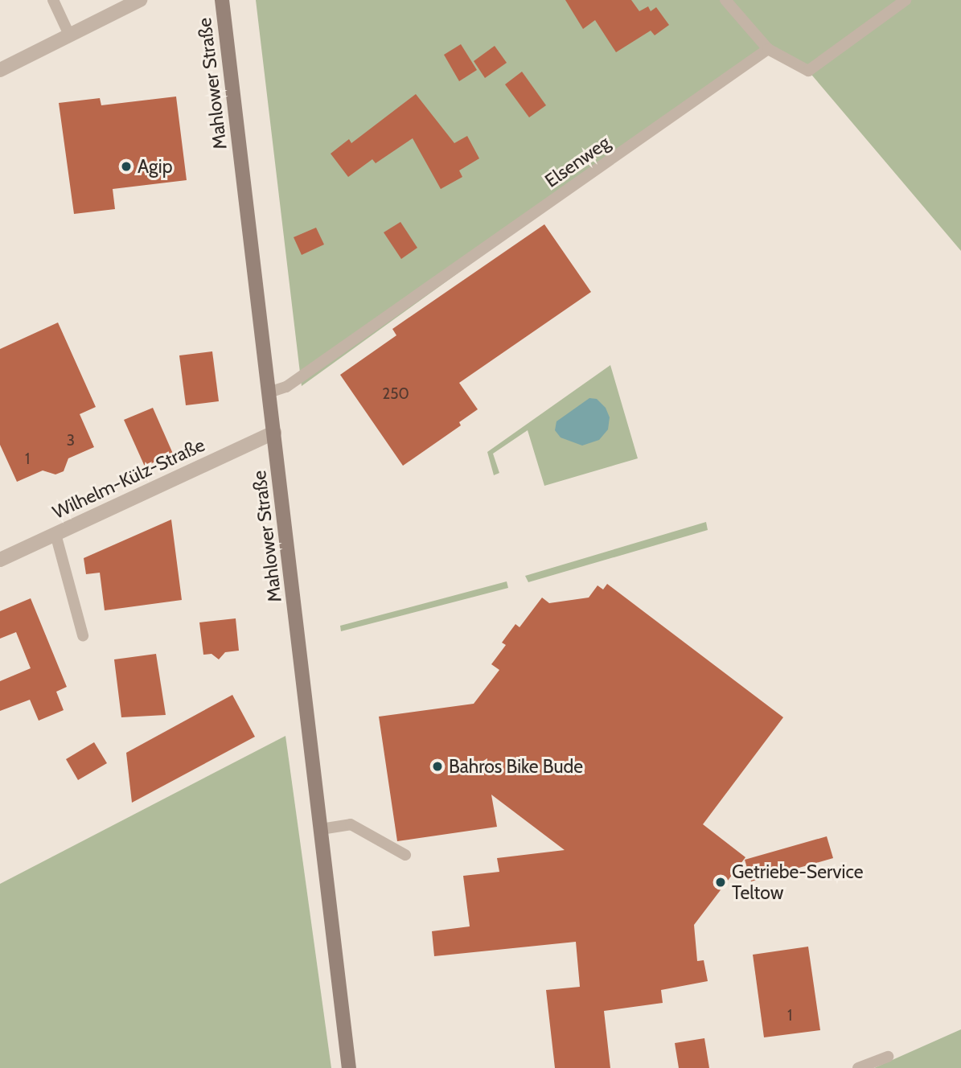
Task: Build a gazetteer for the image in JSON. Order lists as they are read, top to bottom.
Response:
{
  "streets": {
    "main road": ["Mahlower Straße"],
    "street": ["Wilhelm-Külz-Straße"],
    "lane": ["Elsenweg"]
  },
  "crossings": [
    ["Mahlower Straße", "Elsenweg"],
    ["Mahlower Straße", "Wilhelm-Külz-Straße"]
  ],
  "places": ["Agip", "Bahros Bike Bude", "Getriebe-Service Teltow"],
  "house_numbers": [
    "250",
    "3",
    "1",
    "1"
  ]
}
